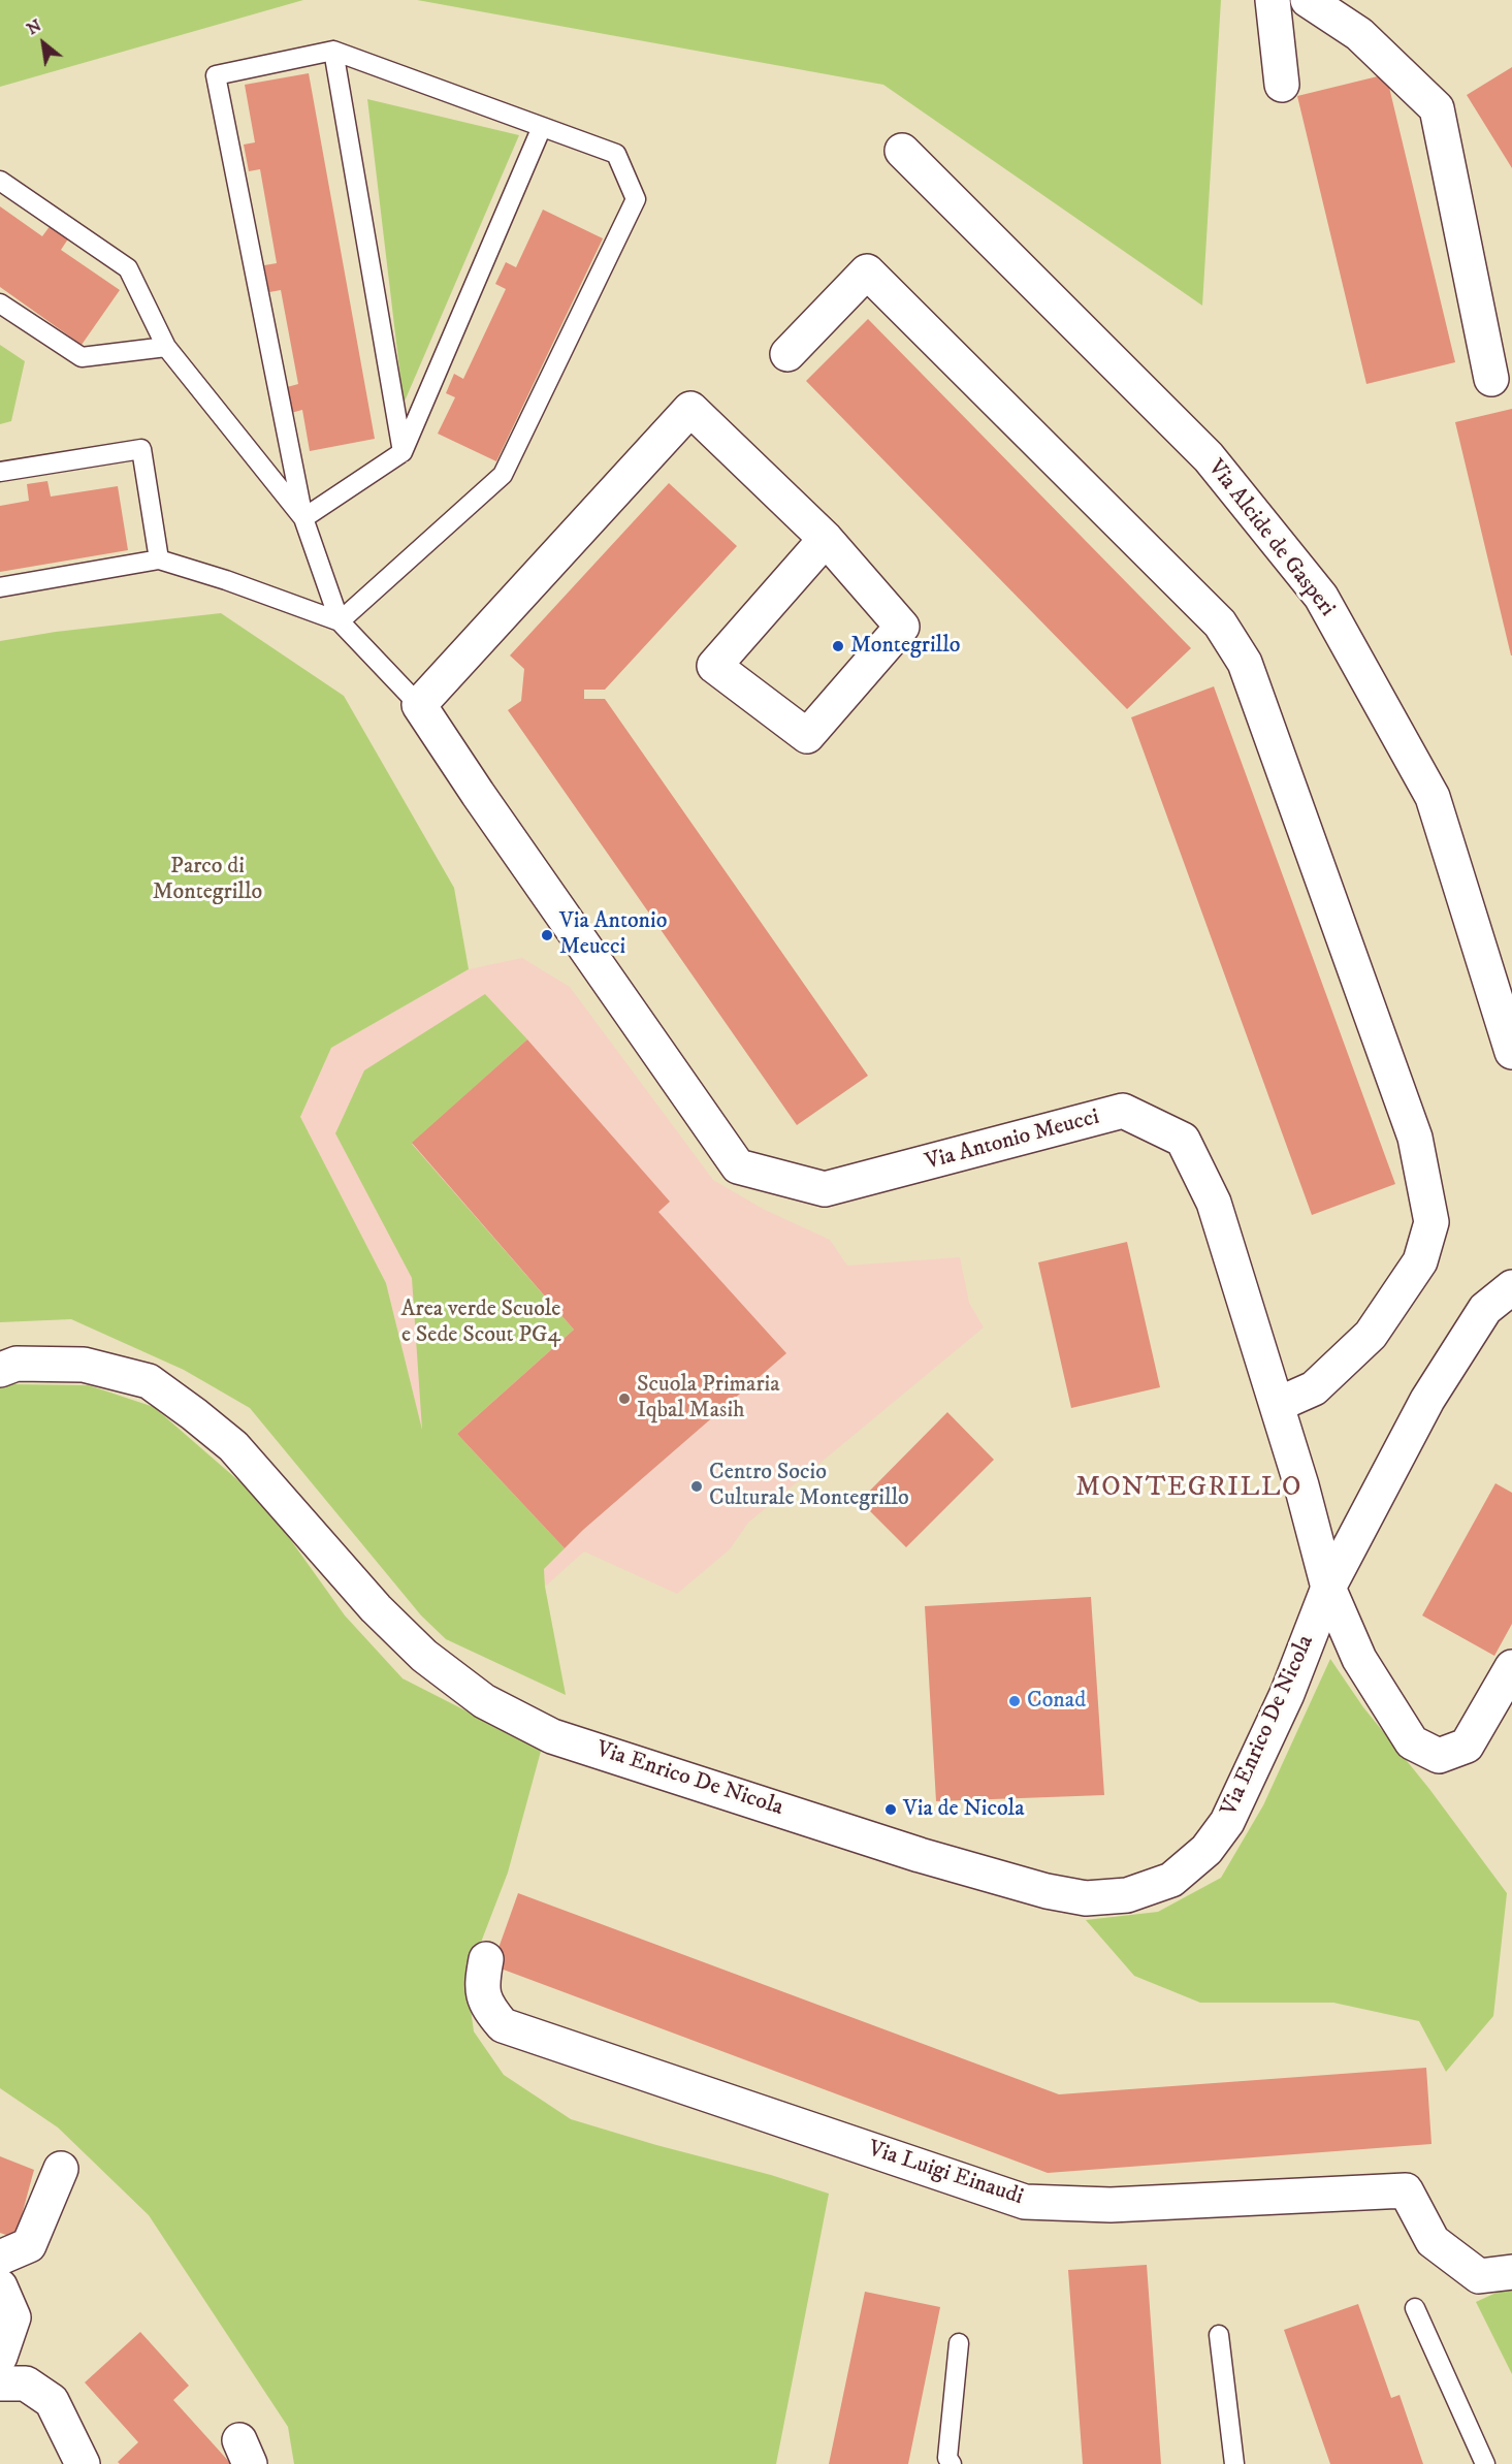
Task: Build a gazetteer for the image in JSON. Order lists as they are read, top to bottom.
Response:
{
  "streets": {
    "street": [
      "Via Alcide de Gasperi",
      "Via Antonio Meucci",
      "Via Enrico De Nicola",
      "Via Luigi Einaudi"
    ]
  },
  "crossings": [
    ["Via Antonio Meucci", "Via Enrico De Nicola"]
  ],
  "districts": ["MONTEGRILLO"],
  "parks": ["Parco di Montegrillo", "Area verde Scuole e Sede Scout PG4"],
  "places": [
    "Montegrillo",
    "Via Antonio Meucci",
    "Scuola Primaria Iqbal Masih",
    "Centro Socio Culturale Montegrillo",
    "Conad",
    "Via de Nicola"
  ],
  "north": "top left"
}
